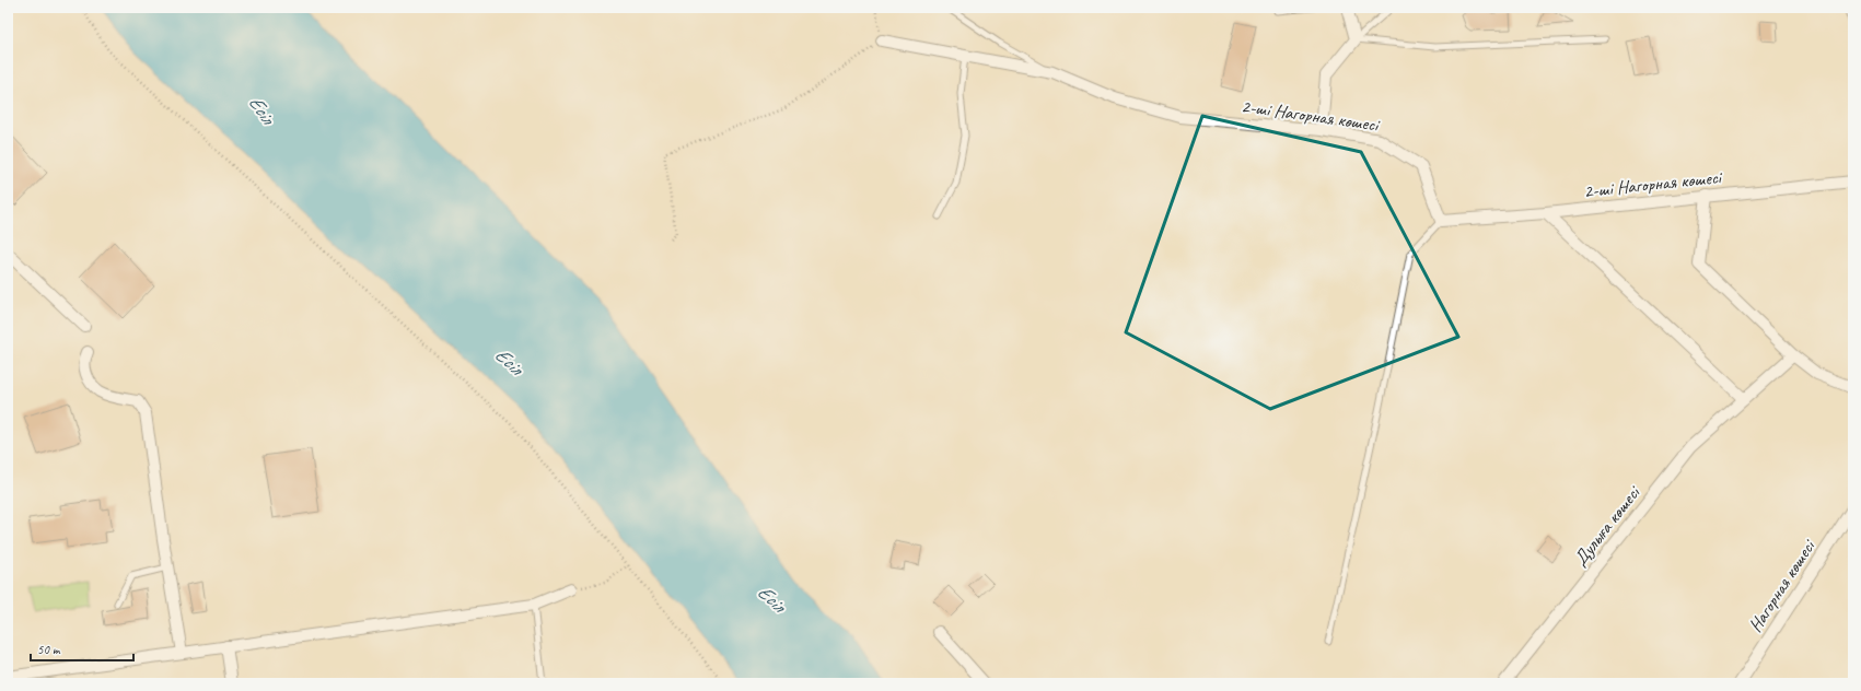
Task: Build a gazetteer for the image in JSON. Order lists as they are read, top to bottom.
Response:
{
  "streets": {
    "street": ["2-ші Нагорная көшесі", "Дулыға көшесі", "Нагорная көшесі"]
  },
  "water": ["Есіл"],
  "scale_bar": "50 m"
}
